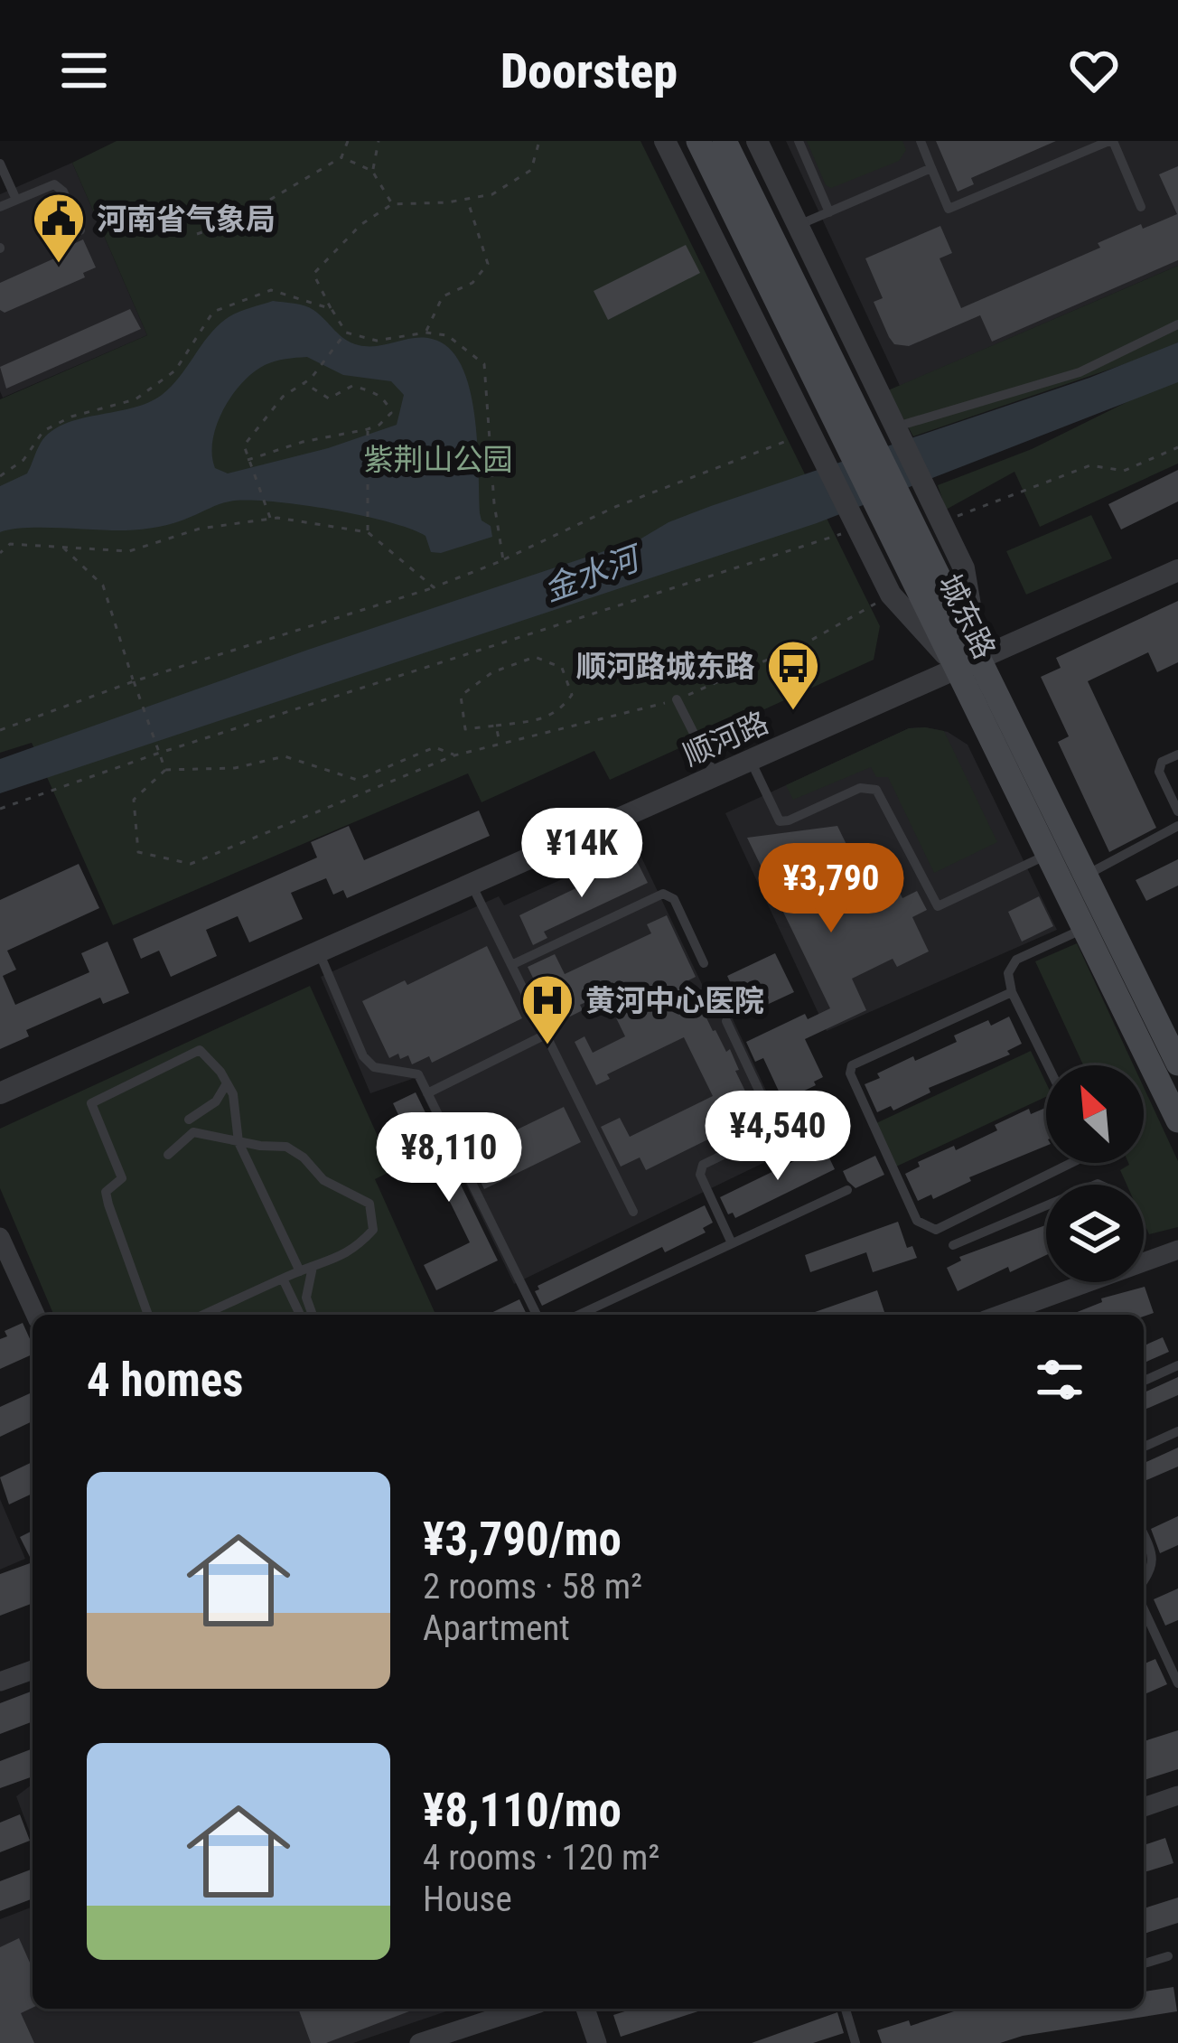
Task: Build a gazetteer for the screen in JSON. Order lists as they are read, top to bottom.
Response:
{
  "streets": {
    "main road": ["城东路"],
    "street": ["顺河路"]
  },
  "crossings": [
    ["城东路", "顺河路"]
  ],
  "water": ["金水河"],
  "parks": ["紫荆山公园"],
  "places": {
    "public building": ["河南省气象局"],
    "bus stop": ["顺河路城东路"],
    "hospital": ["黄河中心医院"]
  },
  "north": "top left",
  "page": {
    "header": "Doorstep",
    "price": [
      "¥14K",
      "¥3,790",
      "¥4,540",
      "¥8,110"
    ],
    "heading": "4 homes",
    "list": [
      {
        "name": "¥3,790/mo",
        "note": "2 rooms · 58 m² · Apartment"
      },
      {
        "name": "¥8,110/mo",
        "note": "4 rooms · 120 m² · House"
      }
    ]
  }
}
